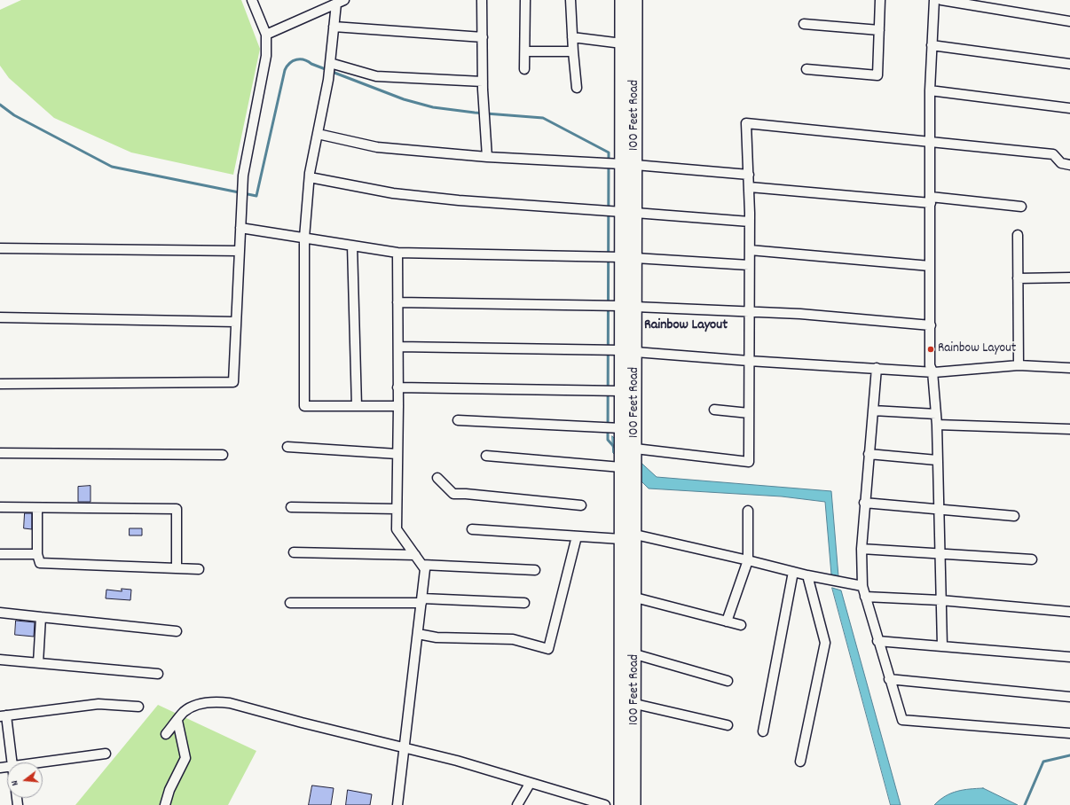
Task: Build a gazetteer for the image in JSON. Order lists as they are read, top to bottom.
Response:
{
  "streets": {
    "main road": ["100 Feet Road"]
  },
  "districts": ["Rainbow Layout"],
  "places": ["Rainbow Layout"],
  "north": "left"
}
